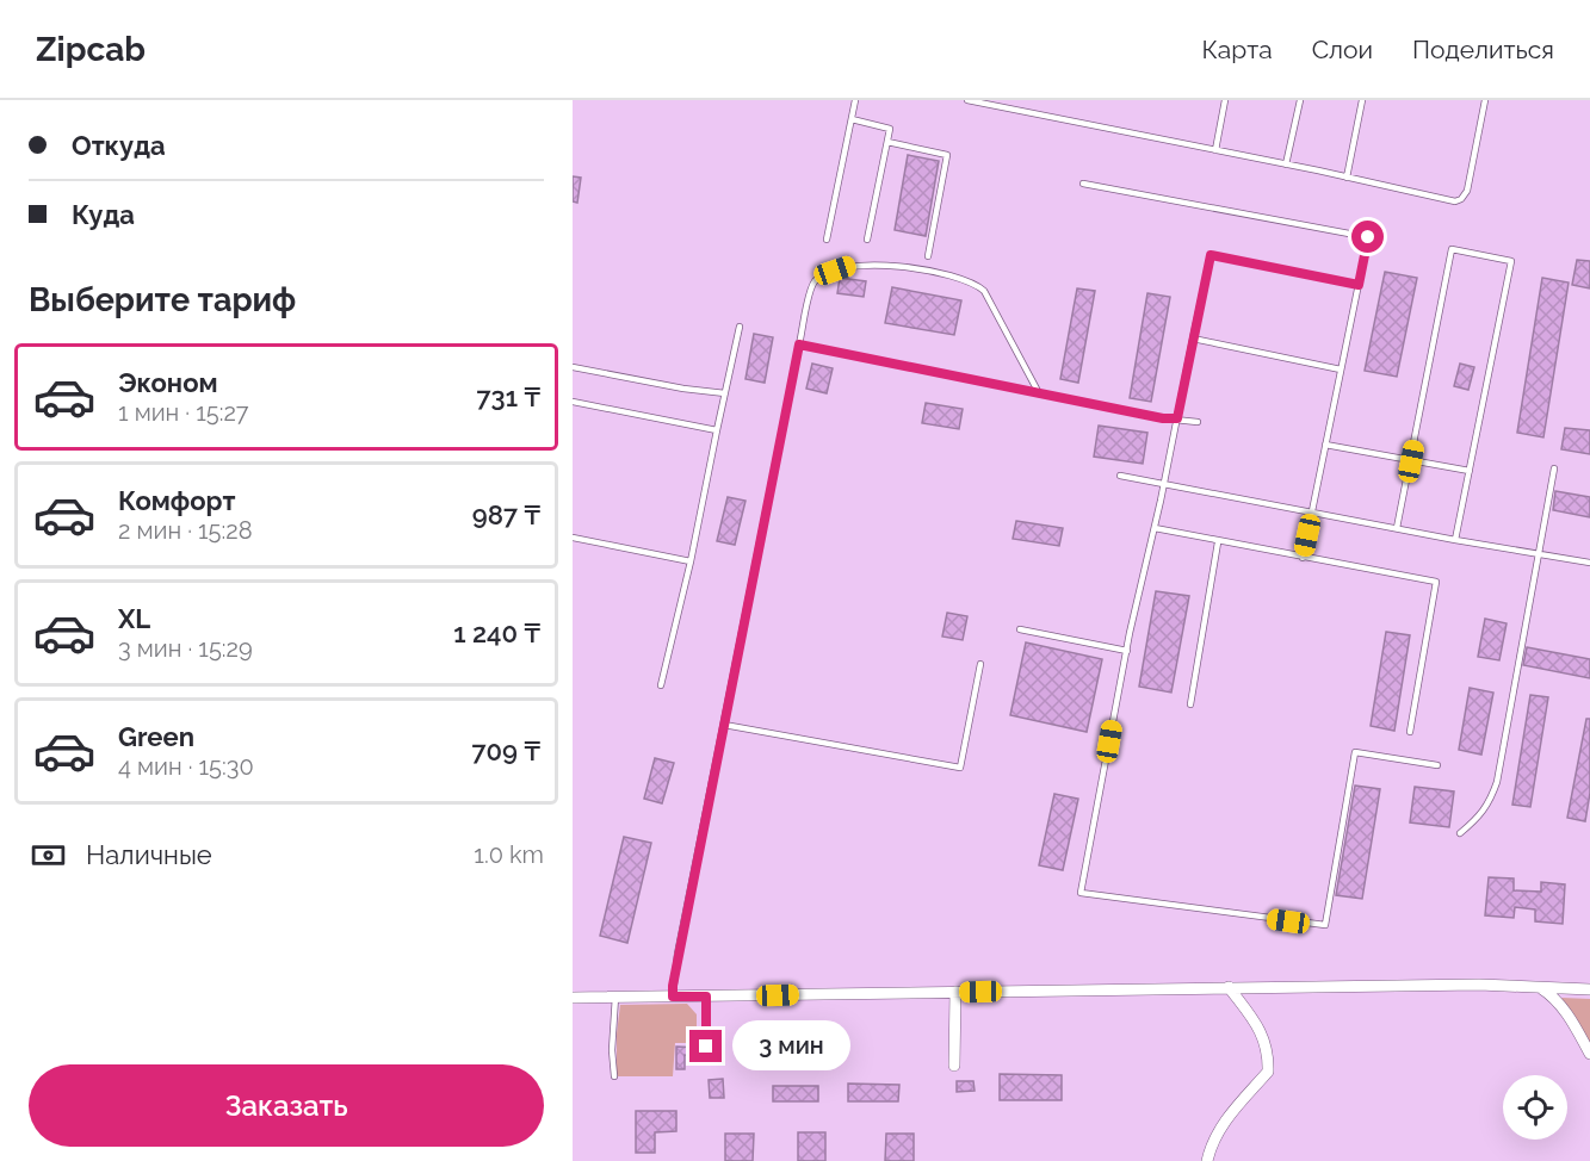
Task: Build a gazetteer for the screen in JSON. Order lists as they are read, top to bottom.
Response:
{
  "page": {
    "header": "Zipcab",
    "nav": ["Карта", "Слои", "Поделиться"],
    "banner": ["Откуда", "Куда"],
    "heading": "Выберите тариф",
    "list": [
      {
        "name": "Эконом",
        "note": "1 мин · 15:27",
        "value": "731 ₸"
      },
      {
        "name": "Комфорт",
        "note": "2 мин · 15:28",
        "value": "987 ₸"
      },
      {
        "name": "XL",
        "note": "3 мин · 15:29",
        "value": "1 240 ₸"
      },
      {
        "name": "Green",
        "note": "4 мин · 15:30",
        "value": "709 ₸"
      }
    ],
    "pay": ["Наличные", "1.0 km"],
    "bubble": "3 мин",
    "buttons": "Заказать"
  }
}
